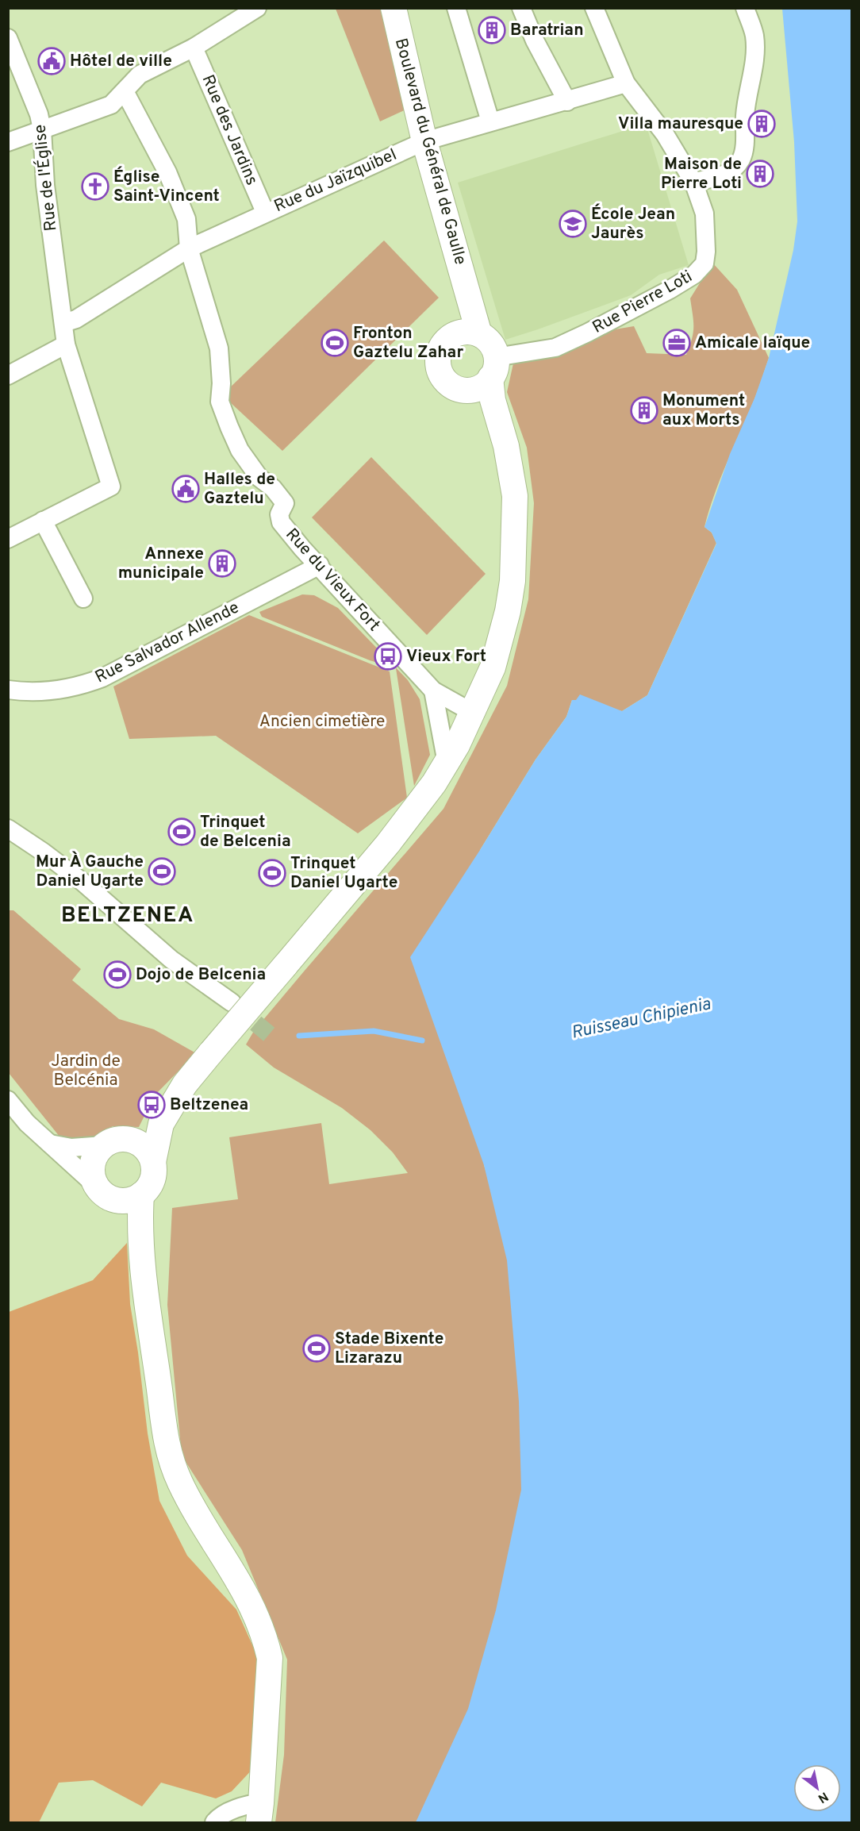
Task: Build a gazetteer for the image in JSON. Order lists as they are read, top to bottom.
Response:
{
  "streets": {
    "main road": ["Boulevard du Général de Gaulle"],
    "street": [
      "Rue des Jardins",
      "Rue de l'Église",
      "Rue du Jaïzquibel",
      "Rue Pierre Loti",
      "Rue du Vieux Fort",
      "Rue Salvador Allende"
    ]
  },
  "crossings": [
    ["Rue des Jardins", "Rue du Jaïzquibel"],
    ["Boulevard du Général de Gaulle", "Rue du Jaïzquibel"],
    ["Boulevard du Général de Gaulle", "Rue Pierre Loti"],
    ["Rue de l'Église", "Rue du Jaïzquibel"],
    ["Rue du Jaïzquibel", "Rue Pierre Loti"],
    ["Rue du Jaïzquibel", "Rue du Vieux Fort"],
    ["Rue du Vieux Fort", "Rue Salvador Allende"]
  ],
  "districts": ["BELTZENEA"],
  "water": ["Ruisseau Chipienia"],
  "parks": ["Ancien cimetière", "Jardin de Belcénia"],
  "places": {
    "building": [
      "Baratrian",
      "Villa mauresque",
      "Maison de Pierre Loti",
      "Monument aux Morts",
      "Annexe municipale"
    ],
    "public building": ["Hôtel de ville", "Halles de Gaztelu"],
    "church": ["Église Saint-Vincent"],
    "school or university": ["École Jean Jaurès"],
    "sports": [
      "Fronton Gaztelu Zahar",
      "Trinquet de Belcenia",
      "Mur À Gauche Daniel Ugarte",
      "Trinquet Daniel Ugarte",
      "Dojo de Belcenia",
      "Stade Bixente Lizarazu"
    ],
    "office": ["Amicale laïque"],
    "bus stop": ["Vieux Fort", "Beltzenea"]
  },
  "north": "bottom right"
}
